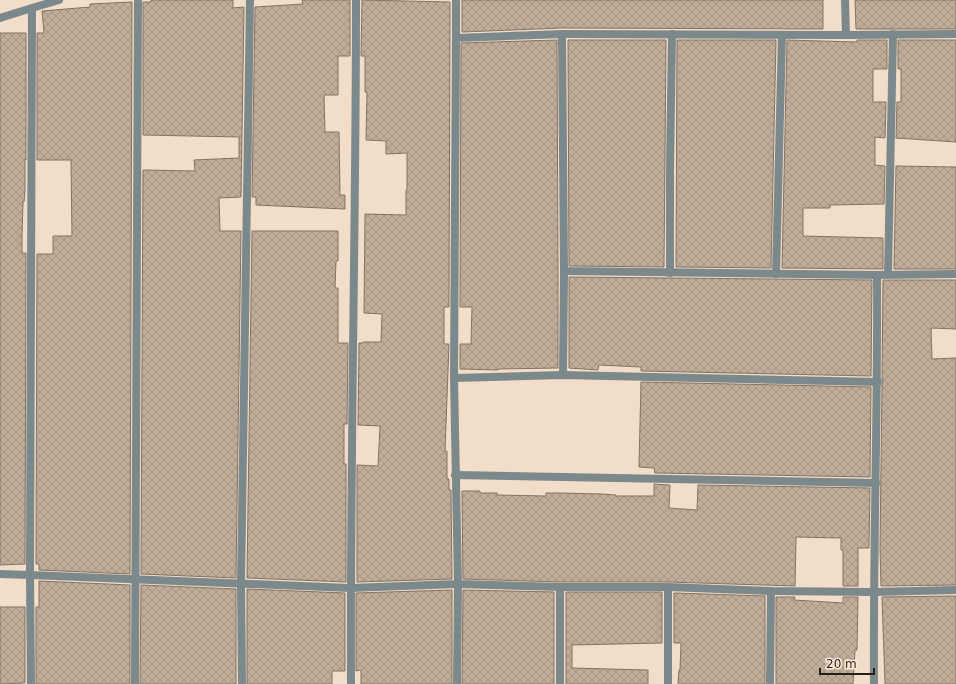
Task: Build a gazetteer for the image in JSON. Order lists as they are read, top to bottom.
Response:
{
  "scale_bar": "20 m"
}
